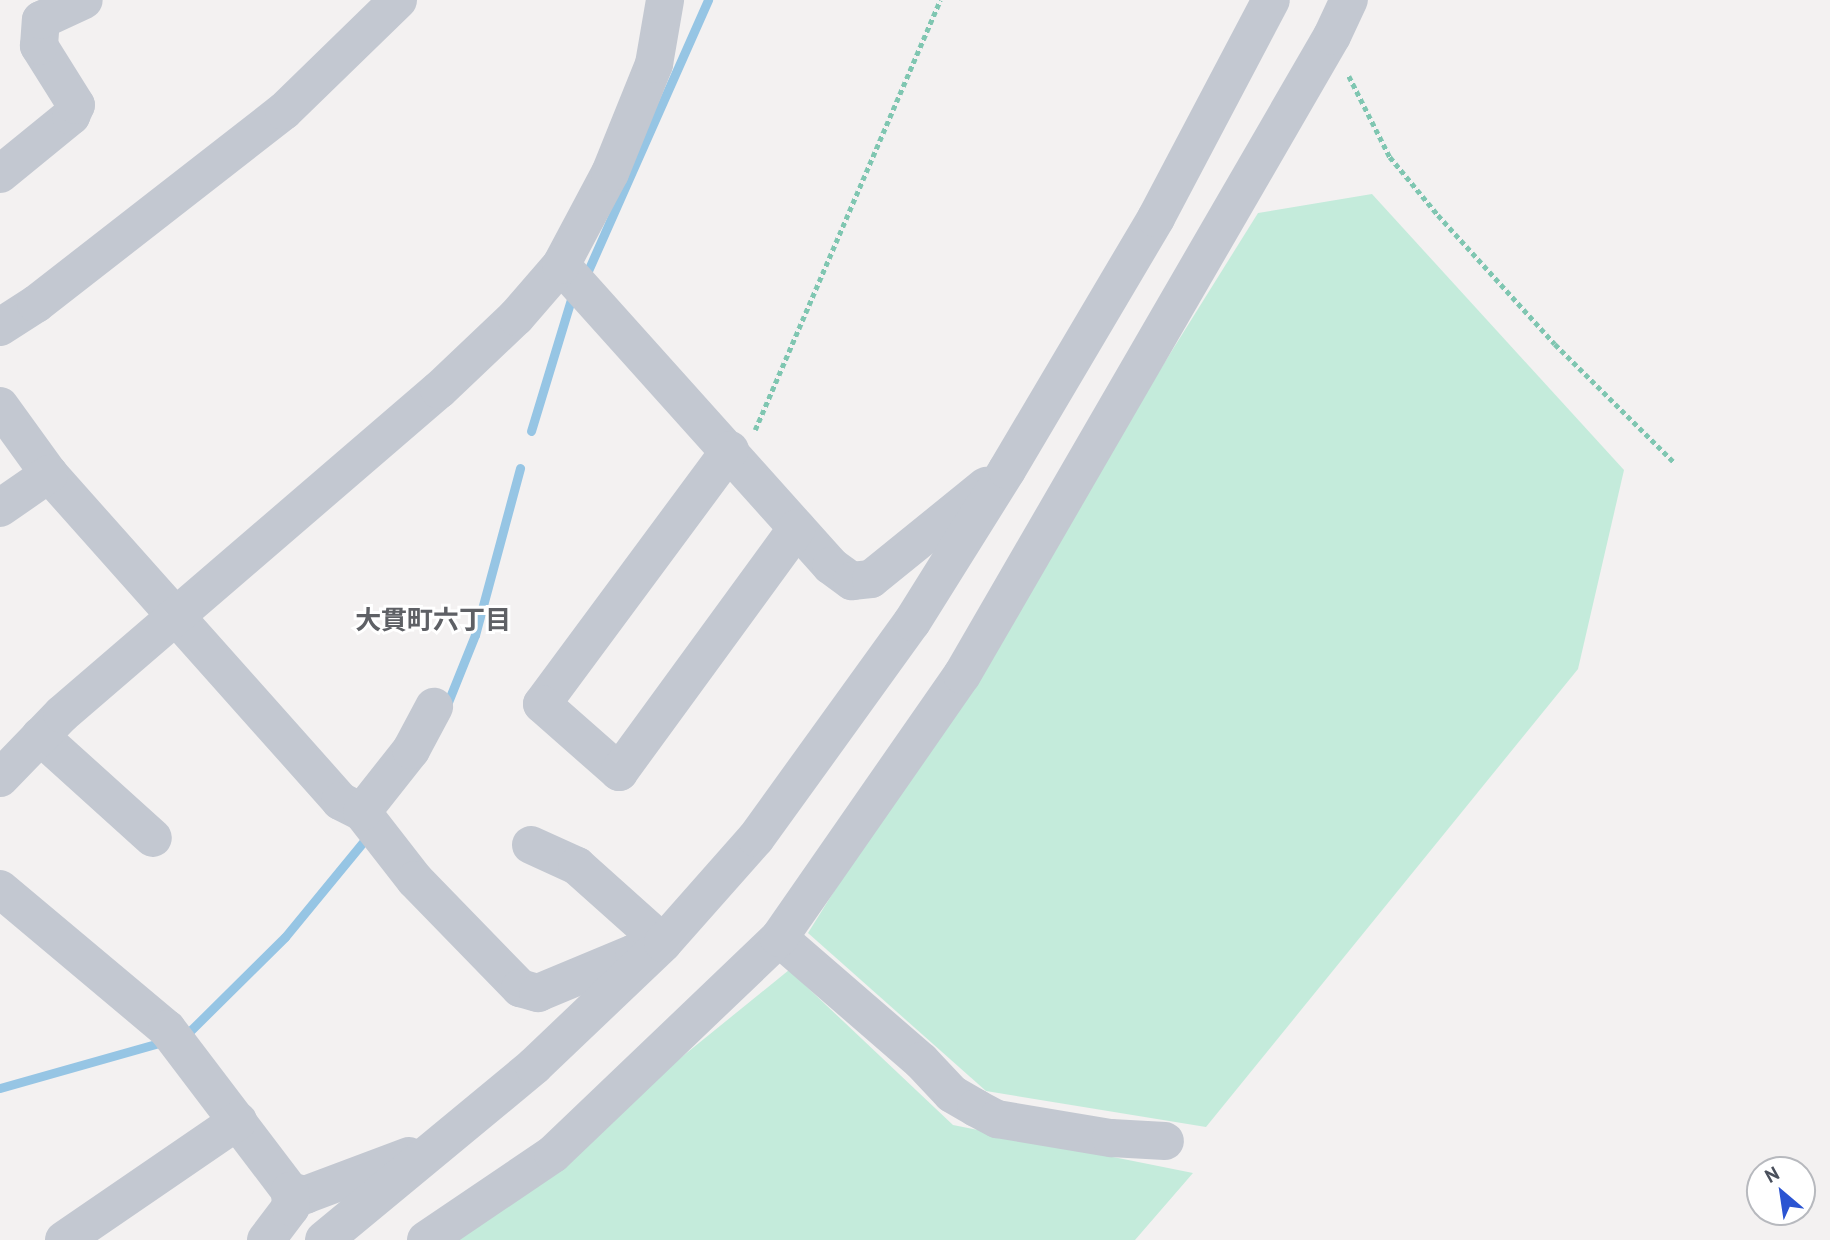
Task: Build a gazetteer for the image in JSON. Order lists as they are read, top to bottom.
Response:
{
  "districts": ["大貫町六丁目"],
  "north": "top left"
}
